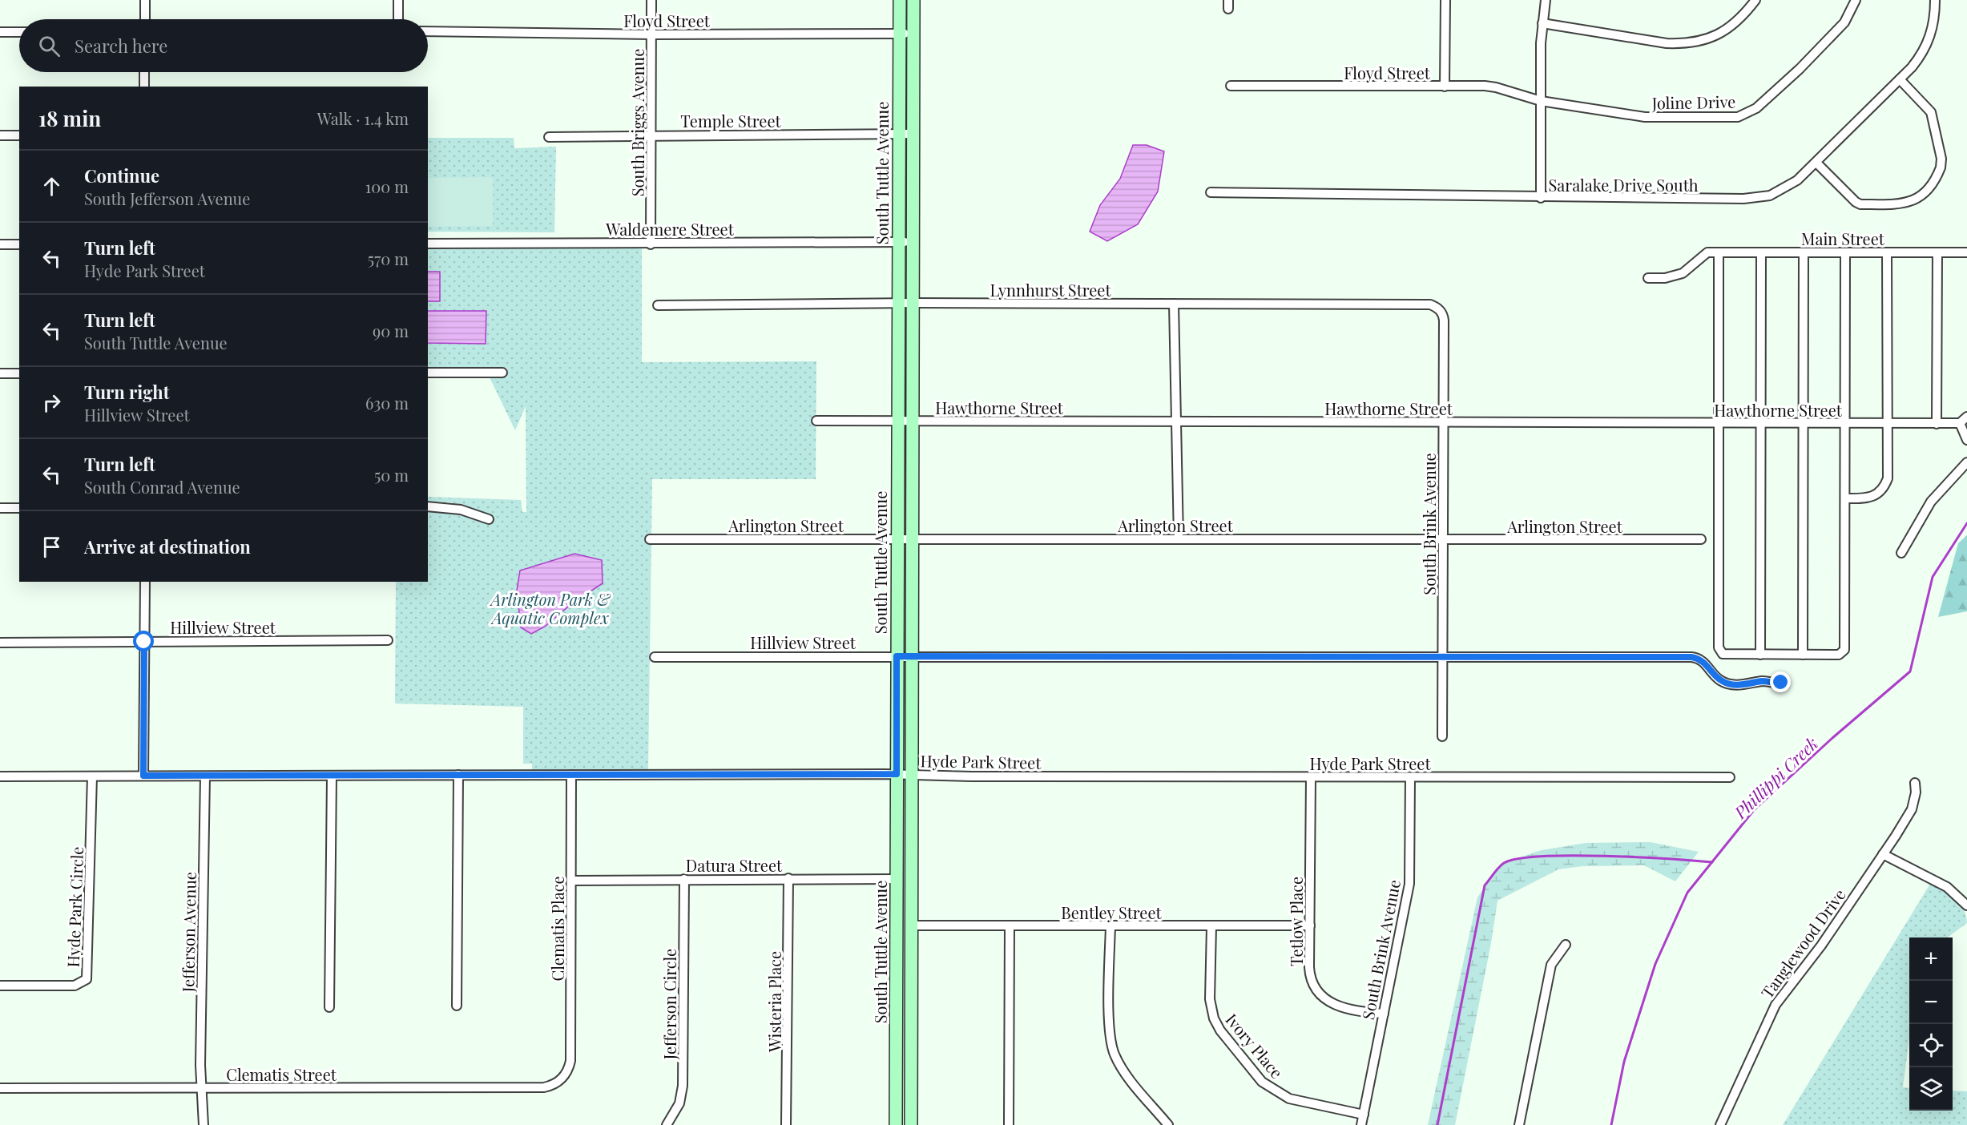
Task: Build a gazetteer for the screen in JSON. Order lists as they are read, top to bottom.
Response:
{
  "streets": {
    "main road": ["South Tuttle Avenue"],
    "street": [
      "Floyd Street",
      "Joline Drive",
      "Temple Street",
      "South Briggs Avenue",
      "Saralake Drive South",
      "Waldemere Street",
      "Main Street",
      "Lynnhurst Street",
      "Hawthorne Street",
      "South Brink Avenue",
      "Arlington Street",
      "Hillview Street",
      "Hyde Park Street",
      "Datura Street",
      "Hyde Park Circle",
      "Bentley Street",
      "Tetlow Place",
      "Clematis Place",
      "Jefferson Avenue",
      "Tanglewood Drive",
      "Wisteria Place",
      "Jefferson Circle",
      "Ivory Place",
      "Clematis Street"
    ]
  },
  "crossings": [
    ["Floyd Street", "Joline Drive"],
    ["Floyd Street", "South Briggs Avenue"],
    ["Floyd Street", "South Tuttle Avenue"],
    ["Temple Street", "South Briggs Avenue"],
    ["Temple Street", "South Tuttle Avenue"],
    ["South Briggs Avenue", "Waldemere Street"],
    ["South Tuttle Avenue", "Waldemere Street"],
    ["South Tuttle Avenue", "Lynnhurst Street"],
    ["South Tuttle Avenue", "Hawthorne Street"],
    ["South Tuttle Avenue", "Arlington Street"],
    ["South Tuttle Avenue", "Hillview Street"],
    ["South Tuttle Avenue", "Hyde Park Street"],
    ["South Tuttle Avenue", "Datura Street"],
    ["South Tuttle Avenue", "Bentley Street"],
    ["Lynnhurst Street", "South Brink Avenue"],
    ["Hawthorne Street", "South Brink Avenue"],
    ["South Brink Avenue", "Arlington Street"],
    ["South Brink Avenue", "Hillview Street"],
    ["South Brink Avenue", "Hyde Park Street"],
    ["South Brink Avenue", "Tetlow Place"],
    ["South Brink Avenue", "Ivory Place"],
    ["Hyde Park Street", "Hyde Park Circle"],
    ["Hyde Park Street", "Tetlow Place"],
    ["Hyde Park Street", "Clematis Place"],
    ["Hyde Park Street", "Jefferson Avenue"],
    ["Datura Street", "Clematis Place"],
    ["Datura Street", "Wisteria Place"],
    ["Datura Street", "Jefferson Circle"],
    ["Bentley Street", "Tetlow Place"],
    ["Bentley Street", "Ivory Place"],
    ["Clematis Place", "Clematis Street"],
    ["Jefferson Avenue", "Clematis Street"]
  ],
  "water": ["Phillippi Creek"],
  "parks": ["Arlington Park & Aquatic Complex"],
  "page": {
    "search": "Search here",
    "heading": ["18 min", "Walk · 1.4 km"],
    "list": [
      ["Continue", "South Jefferson Avenue", "100 m"],
      ["Turn left", "Hyde Park Street", "570 m"],
      ["Turn left", "South Tuttle Avenue", "90 m"],
      ["Turn right", "Hillview Street", "630 m"],
      ["Turn left", "South Conrad Avenue", "50 m"],
      "Arrive at destination"
    ],
    "map_buttons": ["+", "−"]
  }
}
